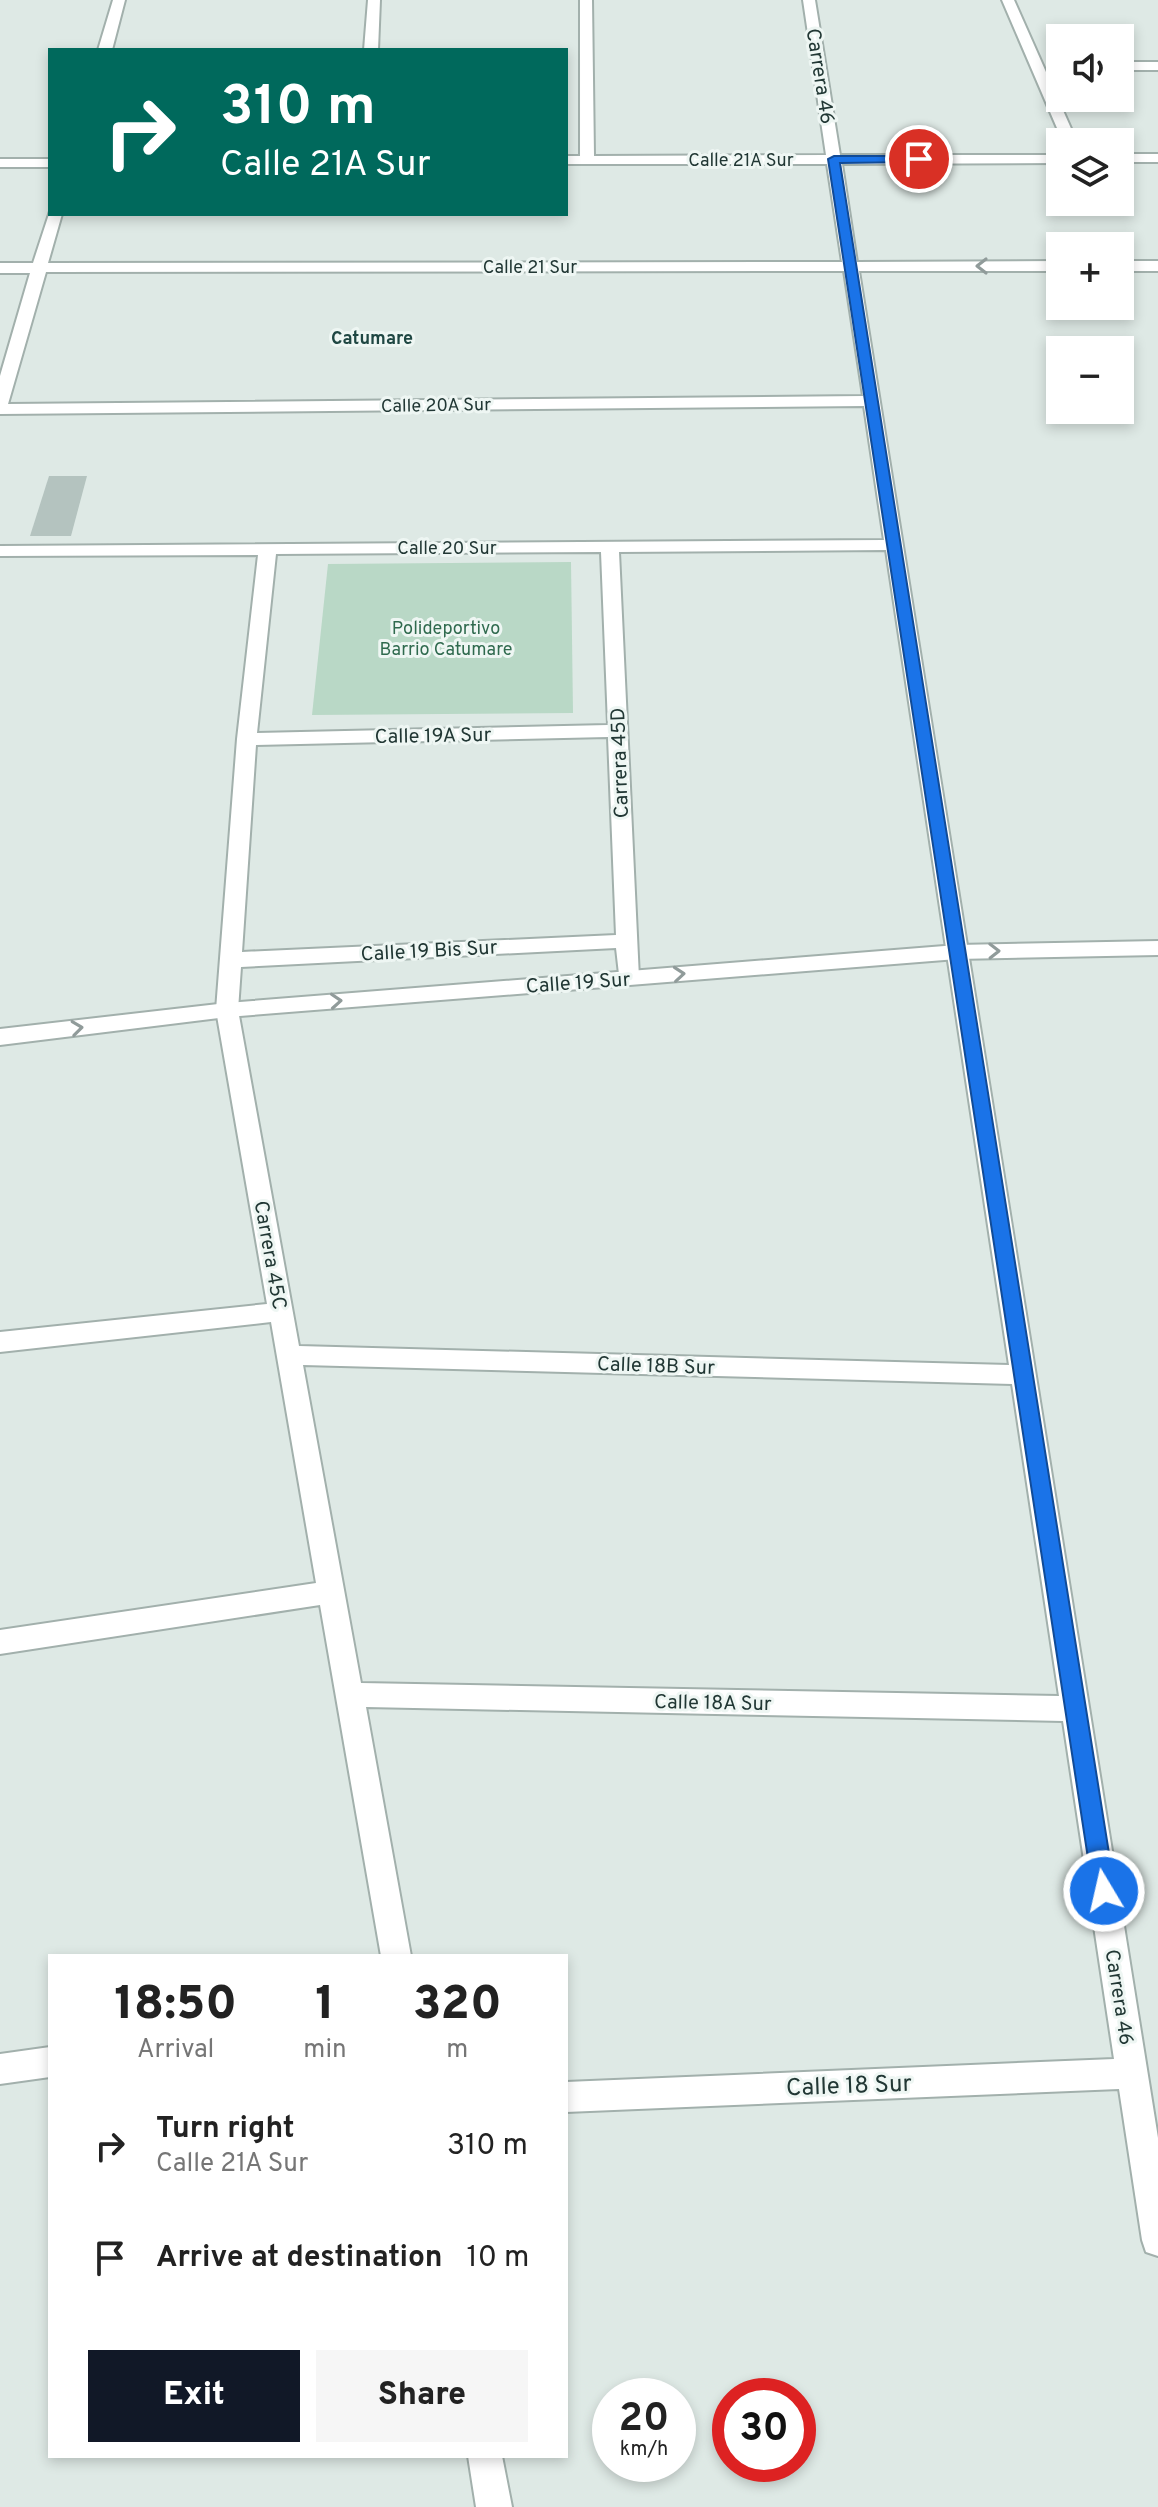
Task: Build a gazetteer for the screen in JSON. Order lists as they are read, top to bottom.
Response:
{
  "streets": {
    "street": [
      "Carrera 46",
      "Calle 21A Sur",
      "Calle 21 Sur",
      "Calle 20A Sur",
      "Calle 20 Sur",
      "Calle 19A Sur",
      "Carrera 45D",
      "Calle 19 Bis Sur",
      "Calle 19 Sur",
      "Carrera 45C",
      "Calle 18B Sur",
      "Calle 18A Sur",
      "Calle 18 Sur"
    ]
  },
  "crossings": [
    ["Carrera 46", "Calle 21A Sur"],
    ["Carrera 46", "Calle 21 Sur"],
    ["Carrera 46", "Calle 20A Sur"],
    ["Carrera 46", "Calle 20 Sur"],
    ["Carrera 46", "Calle 19 Sur"],
    ["Carrera 46", "Calle 18B Sur"],
    ["Carrera 46", "Calle 18A Sur"],
    ["Carrera 46", "Calle 18 Sur"],
    ["Calle 20 Sur", "Carrera 45D"],
    ["Calle 20 Sur", "Carrera 45C"],
    ["Calle 19A Sur", "Carrera 45D"],
    ["Calle 19A Sur", "Carrera 45C"],
    ["Carrera 45D", "Calle 19 Bis Sur"],
    ["Carrera 45D", "Calle 19 Sur"],
    ["Calle 19 Bis Sur", "Carrera 45C"],
    ["Calle 19 Sur", "Carrera 45C"],
    ["Carrera 45C", "Calle 18B Sur"],
    ["Carrera 45C", "Calle 18A Sur"]
  ],
  "one_way": ["Calle 19 Sur"],
  "districts": ["Catumare"],
  "parks": ["Polideportivo Barrio Catumare"],
  "page": {
    "map_buttons": ["+", "−"],
    "turn": ["310 m", "Calle 21A Sur"],
    "eta": [
      "18:50",
      "Arrival",
      "1",
      "min",
      "320",
      "m"
    ],
    "list": [
      {
        "name": "Turn right",
        "note": "Calle 21A Sur",
        "value": "310 m"
      },
      {
        "name": "Arrive at destination",
        "value": "10 m"
      }
    ],
    "buttons": ["Exit", "Share"],
    "speed": "20 km/h",
    "limit": "30"
  }
}
